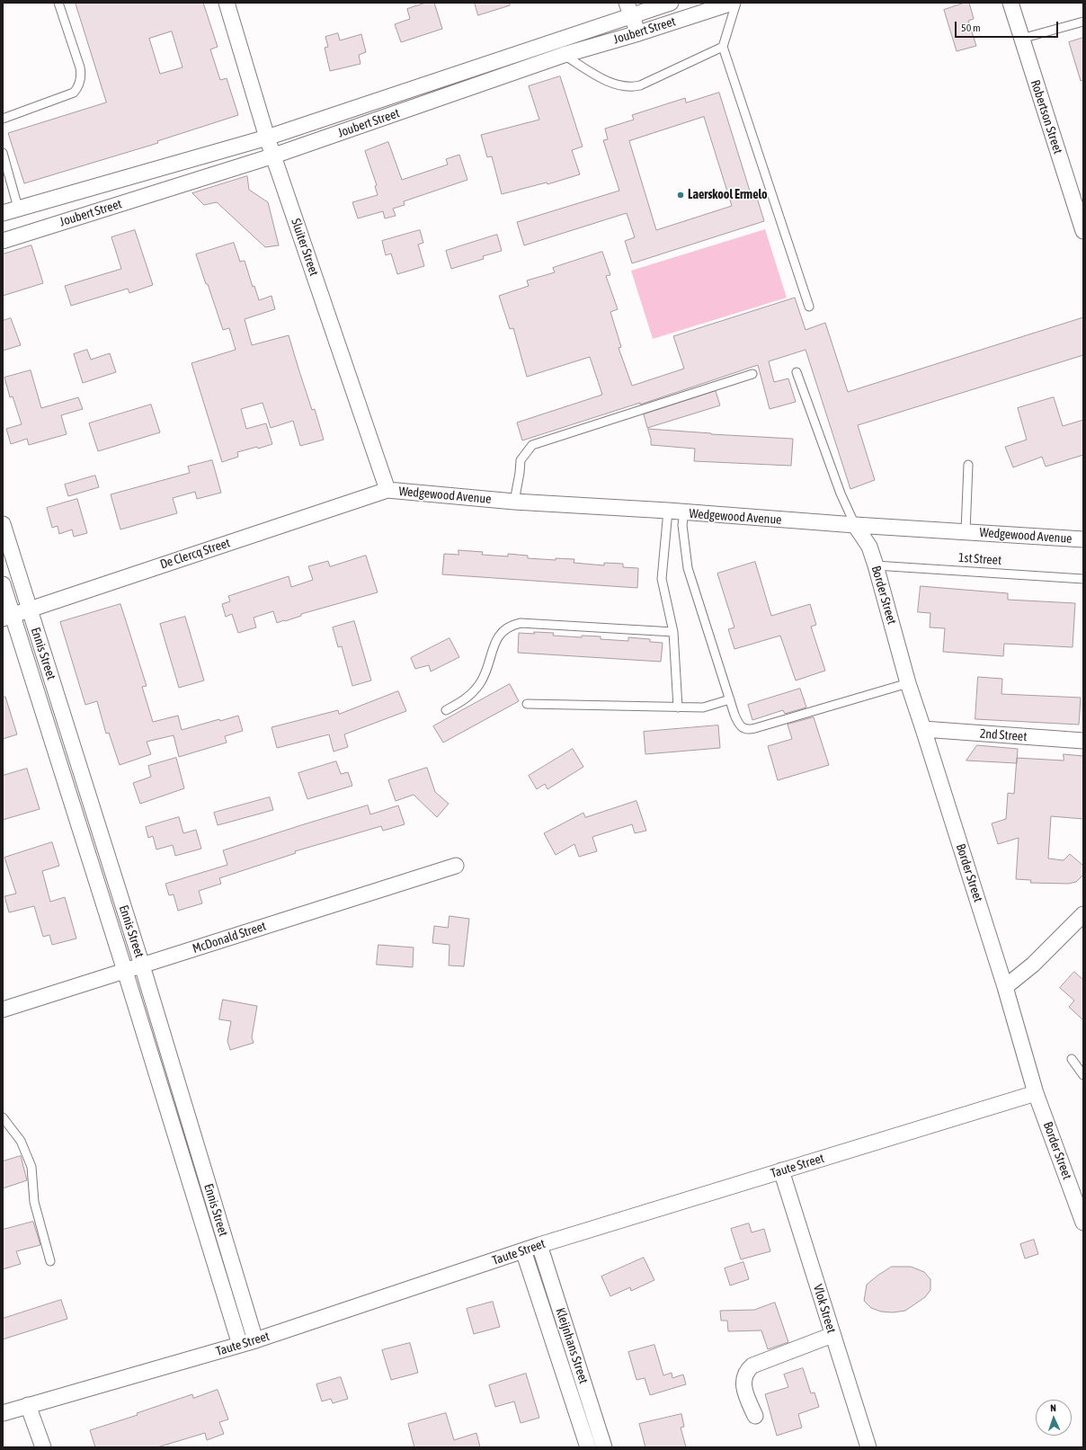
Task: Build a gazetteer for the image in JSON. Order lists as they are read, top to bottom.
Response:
{
  "streets": {
    "street": [
      "Joubert Street",
      "Robertson Street",
      "Sluiter Street",
      "Wedgewood Avenue",
      "De Clercq Street",
      "Border Street",
      "Ennis Street",
      "2nd Street",
      "McDonald Street",
      "Taute Street",
      "Vlok Street",
      "Kleijnhans Street"
    ],
    "lane": ["1st Street"]
  },
  "crossings": [
    ["Joubert Street", "Sluiter Street"],
    ["Sluiter Street", "Wedgewood Avenue"],
    ["Sluiter Street", "De Clercq Street"],
    ["Wedgewood Avenue", "De Clercq Street"],
    ["Wedgewood Avenue", "Border Street"],
    ["De Clercq Street", "Ennis Street"],
    ["1st Street", "Border Street"],
    ["Border Street", "2nd Street"],
    ["Border Street", "Taute Street"],
    ["Ennis Street", "McDonald Street"],
    ["Ennis Street", "Taute Street"],
    ["Taute Street", "Vlok Street"],
    ["Taute Street", "Kleijnhans Street"]
  ],
  "places": ["Laerskool Ermelo"],
  "scale_bar": "50 m",
  "north": "top"
}
